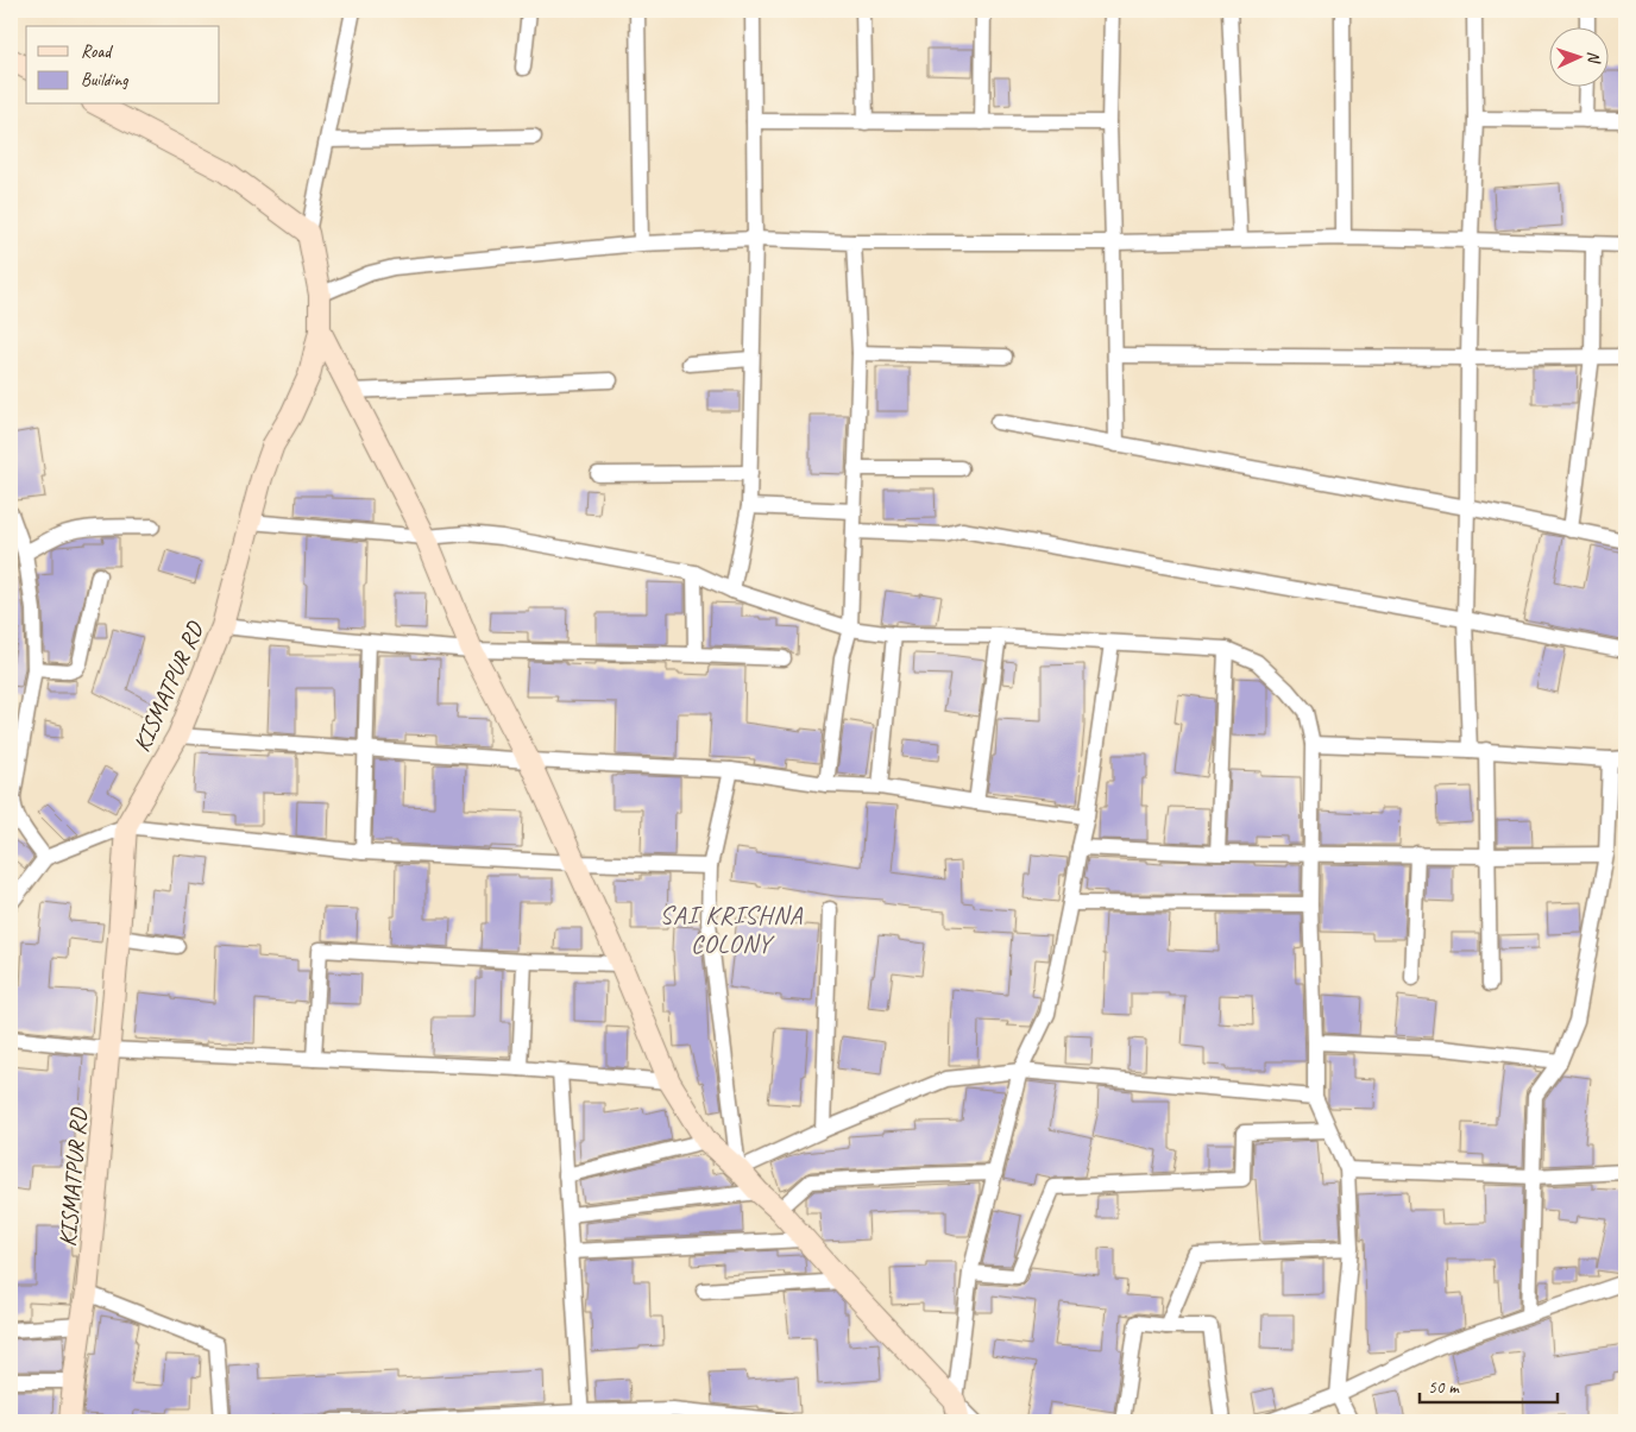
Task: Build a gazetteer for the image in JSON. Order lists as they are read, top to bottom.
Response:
{
  "streets": {
    "street": ["KISMATPUR RD"]
  },
  "districts": ["SAI KRISHNA COLONY"],
  "legend": ["Road", "Building"],
  "scale_bar": "50 m",
  "north": "right"
}
